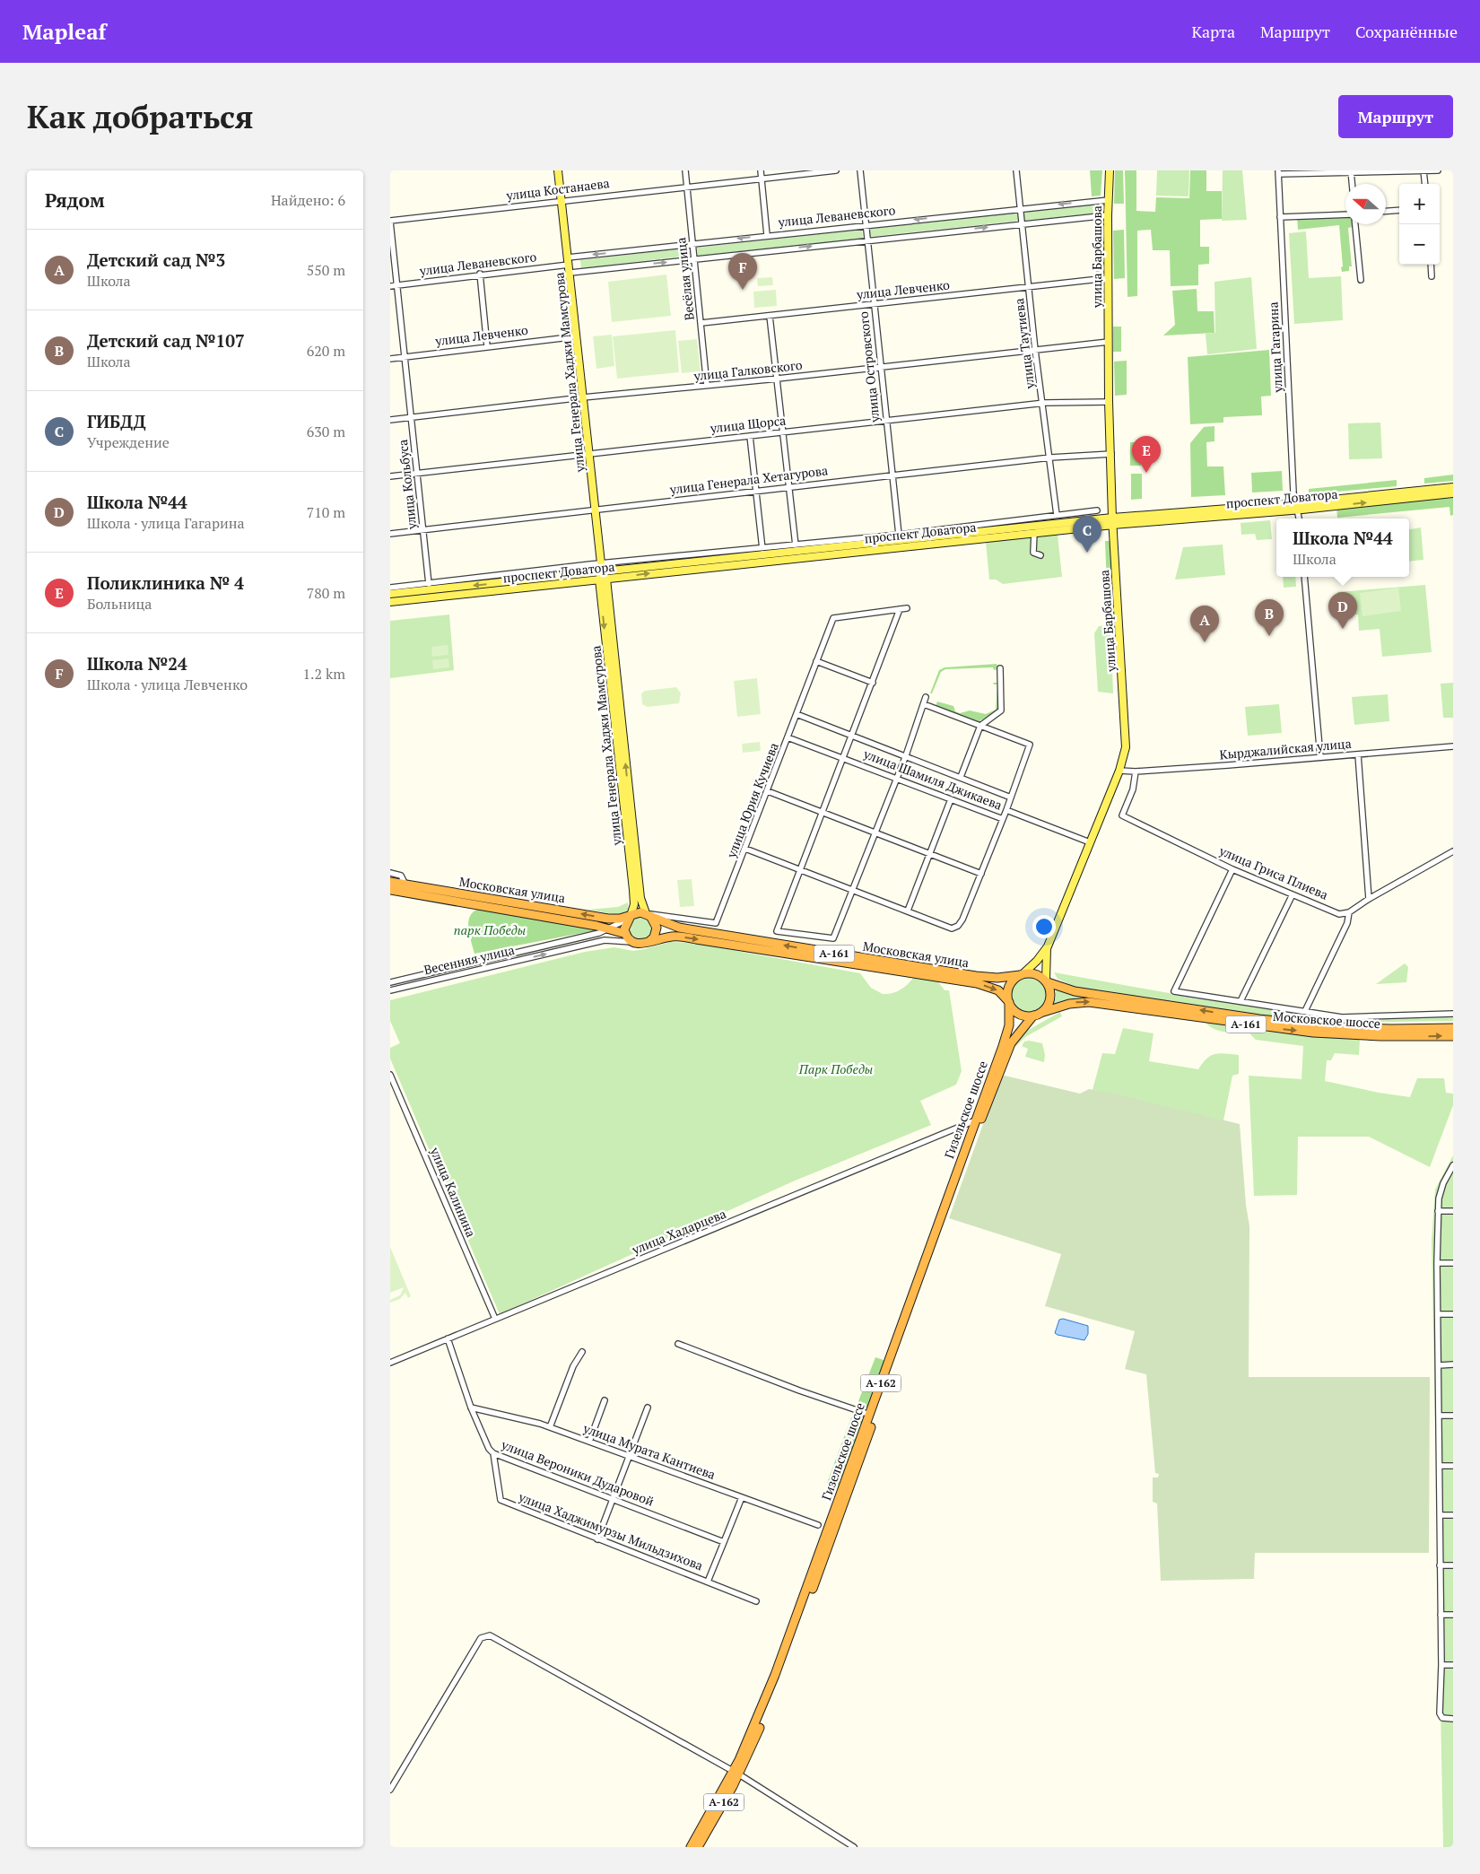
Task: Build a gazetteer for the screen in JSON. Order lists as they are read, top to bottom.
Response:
{
  "streets": {
    "highway": [
      "Московская улица",
      "А-161",
      "Московское шоссе",
      "Гизельское шоссе",
      "А-162"
    ],
    "main road": ["улица Барбашова", "улица Генерала Хаджи Мамсурова", "проспект Доватора"],
    "street": [
      "улица Костанаева",
      "улица Леваневского",
      "Весёлая улица",
      "улица Левченко",
      "улица Таутиева",
      "улица Гагарина",
      "улица Островского",
      "улица Галковского",
      "улица Щорса",
      "улица Генерала Хетагурова",
      "улица Кольбуса",
      "Кырджалийская улица",
      "улица Шамиля Джикаева",
      "улица Юрия Кучиева",
      "улица Гриса Плиева",
      "Весенняя улица",
      "улица Калинина",
      "улица Хадарцева",
      "улица Мурата Кантиева",
      "улица Вероники Дударовой",
      "улица Хаджимурзы Мильдзихова"
    ]
  },
  "crossings": [
    ["улица Костанаева", "Весёлая улица"],
    ["улица Костанаева", "улица Генерала Хаджи Мамсурова"],
    ["улица Костанаева", "улица Кольбуса"],
    ["улица Леваневского", "улица Барбашова"],
    ["улица Леваневского", "Весёлая улица"],
    ["улица Леваневского", "улица Таутиева"],
    ["улица Леваневского", "улица Островского"],
    ["улица Леваневского", "улица Генерала Хаджи Мамсурова"],
    ["улица Леваневского", "улица Кольбуса"],
    ["улица Барбашова", "улица Левченко"],
    ["улица Барбашова", "улица Галковского"],
    ["улица Барбашова", "улица Щорса"],
    ["улица Барбашова", "улица Генерала Хетагурова"],
    ["улица Барбашова", "проспект Доватора"],
    ["улица Барбашова", "Кырджалийская улица"],
    ["улица Барбашова", "улица Шамиля Джикаева"],
    ["улица Барбашова", "Московская улица"],
    ["улица Барбашова", "А-161"],
    ["улица Барбашова", "Московское шоссе"],
    ["улица Барбашова", "Гизельское шоссе"],
    ["Весёлая улица", "улица Левченко"],
    ["Весёлая улица", "улица Галковского"],
    ["улица Левченко", "улица Таутиева"],
    ["улица Левченко", "улица Островского"],
    ["улица Левченко", "улица Генерала Хаджи Мамсурова"],
    ["улица Левченко", "улица Кольбуса"],
    ["улица Таутиева", "улица Галковского"],
    ["улица Таутиева", "улица Щорса"],
    ["улица Таутиева", "улица Генерала Хетагурова"],
    ["улица Таутиева", "проспект Доватора"],
    ["улица Гагарина", "проспект Доватора"],
    ["улица Островского", "улица Галковского"],
    ["улица Островского", "улица Щорса"],
    ["улица Островского", "улица Генерала Хетагурова"],
    ["улица Островского", "проспект Доватора"],
    ["улица Галковского", "улица Генерала Хаджи Мамсурова"],
    ["улица Галковского", "улица Кольбуса"],
    ["улица Генерала Хаджи Мамсурова", "улица Щорса"],
    ["улица Генерала Хаджи Мамсурова", "улица Генерала Хетагурова"],
    ["улица Генерала Хаджи Мамсурова", "проспект Доватора"],
    ["улица Генерала Хаджи Мамсурова", "улица Юрия Кучиева"],
    ["улица Генерала Хаджи Мамсурова", "Московская улица"],
    ["улица Генерала Хаджи Мамсурова", "Весенняя улица"],
    ["улица Щорса", "улица Кольбуса"],
    ["улица Генерала Хетагурова", "улица Кольбуса"],
    ["улица Кольбуса", "проспект Доватора"],
    ["Кырджалийская улица", "улица Гриса Плиева"],
    ["улица Шамиля Джикаева", "улица Юрия Кучиева"],
    ["улица Юрия Кучиева", "Московская улица"],
    ["улица Юрия Кучиева", "Весенняя улица"],
    ["Московская улица", "А-161"],
    ["Московская улица", "Весенняя улица"],
    ["Московская улица", "Московское шоссе"],
    ["Московская улица", "Гизельское шоссе"],
    ["А-161", "Московское шоссе"],
    ["А-161", "Гизельское шоссе"],
    ["Московское шоссе", "Гизельское шоссе"],
    ["Гизельское шоссе", "улица Хадарцева"],
    ["улица Калинина", "улица Хадарцева"],
    ["улица Хадарцева", "улица Вероники Дударовой"],
    ["улица Мурата Кантиева", "улица Вероники Дударовой"],
    ["улица Вероники Дударовой", "улица Хаджимурзы Мильдзихова"]
  ],
  "parks": ["парк Победы", "Парк Победы"],
  "north": "left",
  "page": {
    "header": "Mapleaf",
    "nav": ["Карта", "Маршрут", "Сохранённые"],
    "buttons": "Маршрут",
    "title": "Как добраться",
    "heading": ["Рядом", "Найдено: 6"],
    "map_buttons": ["+", "−"],
    "list": [
      {
        "mark": "A",
        "name": "Детский сад №3",
        "note": "Школа",
        "value": "550 m"
      },
      {
        "mark": "B",
        "name": "Детский сад №107",
        "note": "Школа",
        "value": "620 m"
      },
      {
        "mark": "C",
        "name": "ГИБДД",
        "note": "Учреждение",
        "value": "630 m"
      },
      {
        "mark": "D",
        "name": "Школа №44",
        "note": "Школа · улица Гагарина",
        "value": "710 m"
      },
      {
        "mark": "E",
        "name": "Поликлиника № 4",
        "note": "Больница",
        "value": "780 m"
      },
      {
        "mark": "F",
        "name": "Школа №24",
        "note": "Школа · улица Левченко",
        "value": "1.2 km"
      }
    ],
    "pins": [
      "F",
      "E",
      "C",
      "D",
      "B",
      "A"
    ],
    "popup": ["Школа №44", "Школа"]
  }
}
